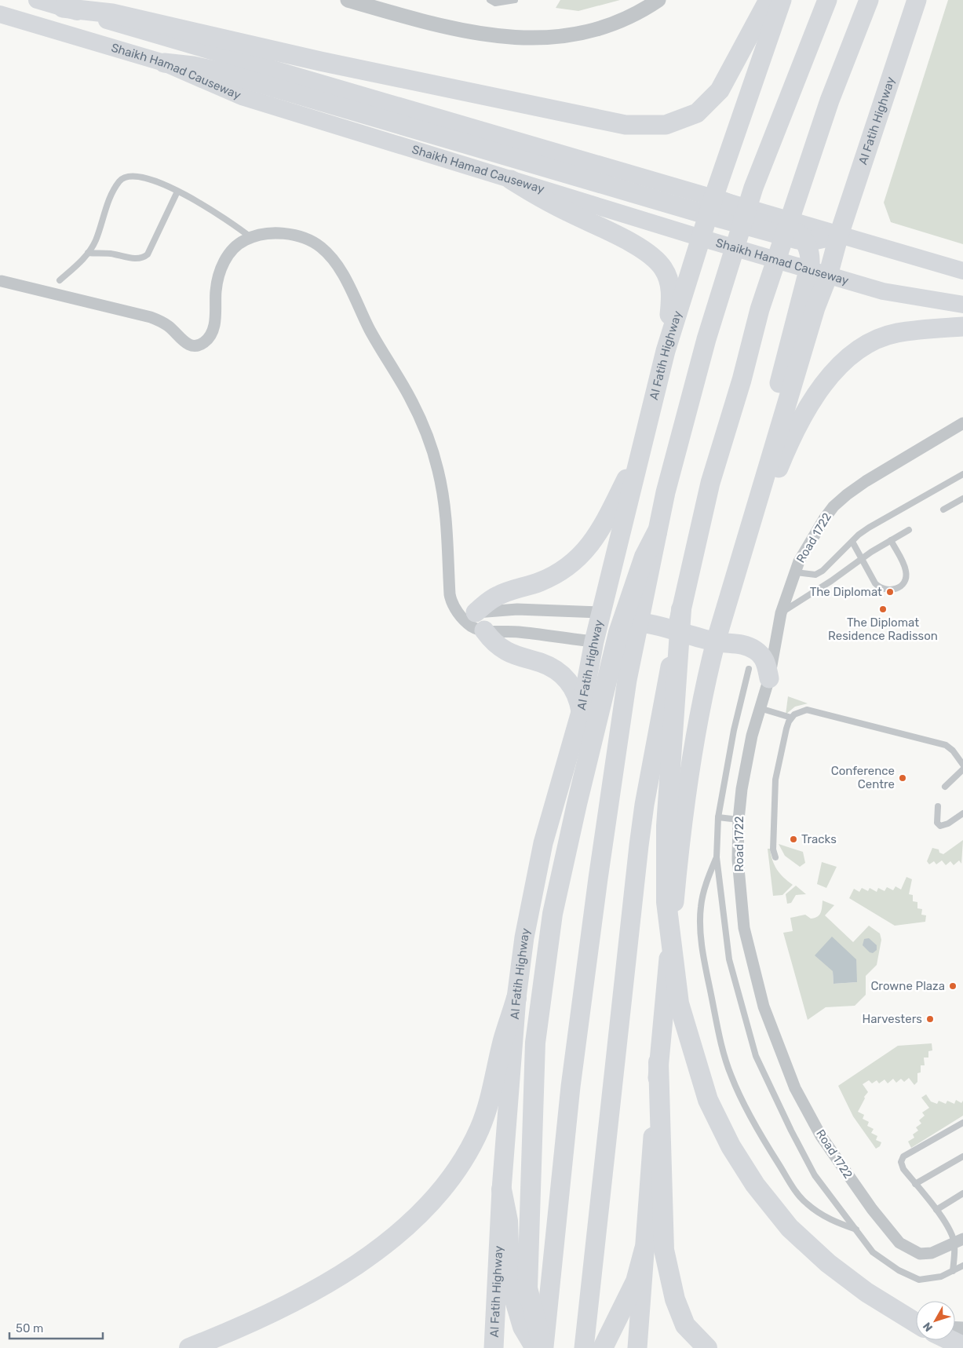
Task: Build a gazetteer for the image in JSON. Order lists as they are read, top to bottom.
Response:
{
  "streets": {
    "main road": ["Shaikh Hamad Causeway", "Al Fatih Highway"],
    "street": ["Road 1722"]
  },
  "crossings": [
    ["Shaikh Hamad Causeway", "Al Fatih Highway"]
  ],
  "places": [
    "The Diplomat",
    "The Diplomat Residence Radisson",
    "Conference Centre",
    "Tracks",
    "Crowne Plaza",
    "Harvesters"
  ],
  "scale_bar": "50 m",
  "north": "bottom left"
}
